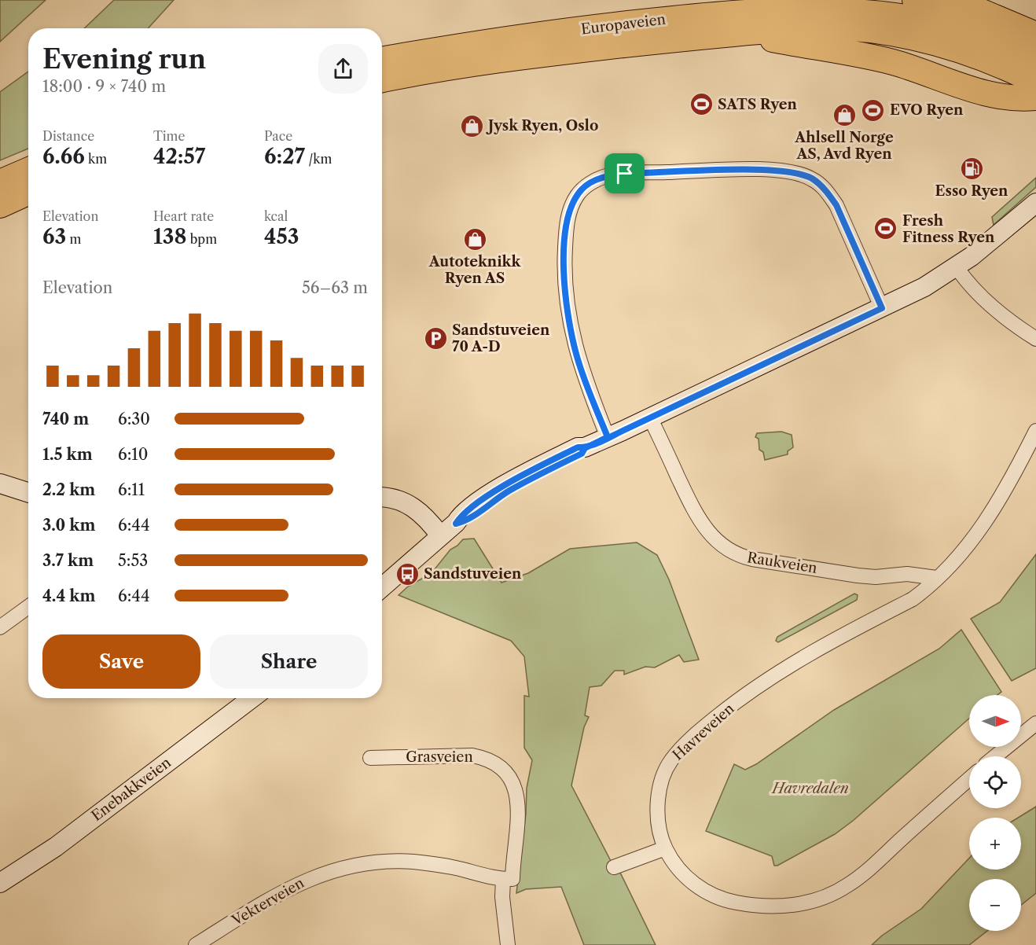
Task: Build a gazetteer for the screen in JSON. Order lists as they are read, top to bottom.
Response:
{
  "streets": {
    "highway": ["Europaveien"],
    "main road": ["Enebakkveien"],
    "street": [
      "Raukveien",
      "Havreveien",
      "Grasveien",
      "Vekterveien"
    ]
  },
  "crossings": [
    ["Raukveien", "Havreveien"],
    ["Grasveien", "Vekterveien"]
  ],
  "parks": ["Havredalen"],
  "places": {
    "sports": ["SATS Ryen", "EVO Ryen", "Fresh Fitness Ryen"],
    "shop": ["Ahlsell Norge AS, Avd Ryen", "Jysk Ryen, Oslo", "Autoteknikk Ryen AS"],
    "fuel station": ["Esso Ryen"],
    "parking": ["Sandstuveien 70 A-D"],
    "bus stop": ["Sandstuveien"]
  },
  "north": "right",
  "page": {
    "heading": ["Evening run", "18:00 · 9 × 740 m"],
    "stats": [
      ["Distance", "6.66 km"],
      ["Time", "42:57"],
      ["Pace", "6:27 /km"],
      ["Elevation", "63 m"],
      ["Heart rate", "138 bpm"],
      ["kcal", "453"]
    ],
    "chart": ["Elevation", "56–63 m"],
    "list": [
      {
        "name": "740 m",
        "note": "6:30"
      },
      {
        "name": "1.5 km",
        "note": "6:10"
      },
      {
        "name": "2.2 km",
        "note": "6:11"
      },
      {
        "name": "3.0 km",
        "note": "6:44"
      },
      {
        "name": "3.7 km",
        "note": "5:53"
      },
      {
        "name": "4.4 km",
        "note": "6:44"
      }
    ],
    "buttons": ["Save", "Share"],
    "map_buttons": ["+", "−"]
  }
}
